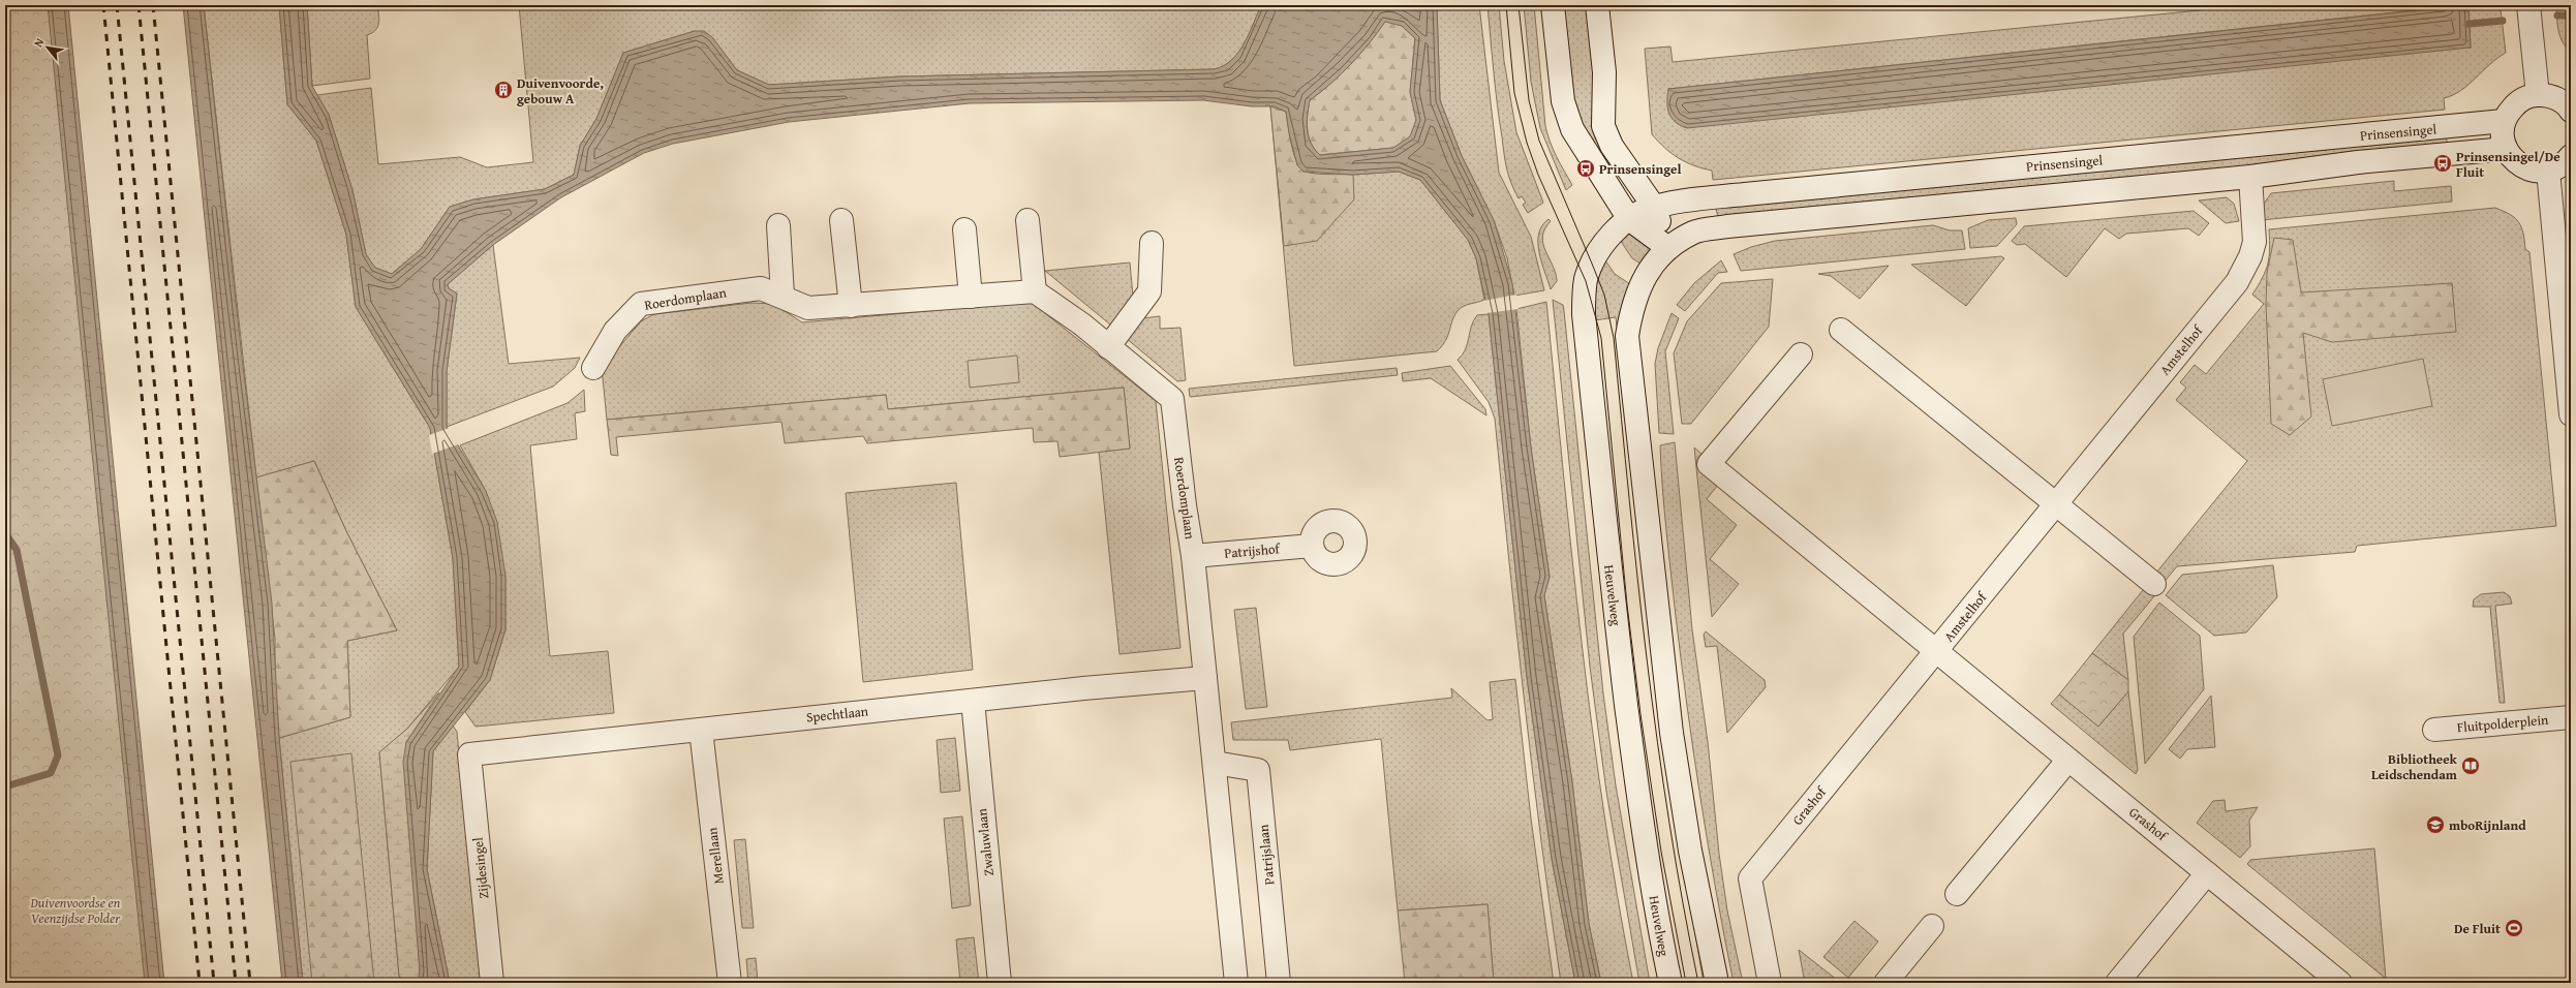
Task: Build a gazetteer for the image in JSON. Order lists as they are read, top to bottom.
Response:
{
  "streets": {
    "street": [
      "Prinsensingel",
      "Roerdomplaan",
      "Amstelhof",
      "Patrijshof",
      "Heuvelweg",
      "Spechtlaan",
      "Fluitpolderplein",
      "Grashof",
      "Zwaluwlaan",
      "Patrijslaan",
      "Merellaan",
      "Zijdesingel"
    ]
  },
  "crossings": [
    ["Prinsensingel", "Amstelhof"],
    ["Prinsensingel", "Heuvelweg"],
    ["Roerdomplaan", "Patrijshof"],
    ["Roerdomplaan", "Spechtlaan"],
    ["Amstelhof", "Grashof"],
    ["Spechtlaan", "Zwaluwlaan"],
    ["Spechtlaan", "Merellaan"],
    ["Spechtlaan", "Zijdesingel"]
  ],
  "parks": ["Duivenvoordse en Veenzijdse Polder"],
  "places": {
    "building": ["Duivenvoorde, gebouw A"],
    "bus stop": ["Prinsensingel/De Fluit", "Prinsensingel"],
    "library": ["Bibliotheek Leidschendam"],
    "school or university": ["mboRijnland"],
    "sports": ["De Fluit"]
  },
  "north": "top left"
}
